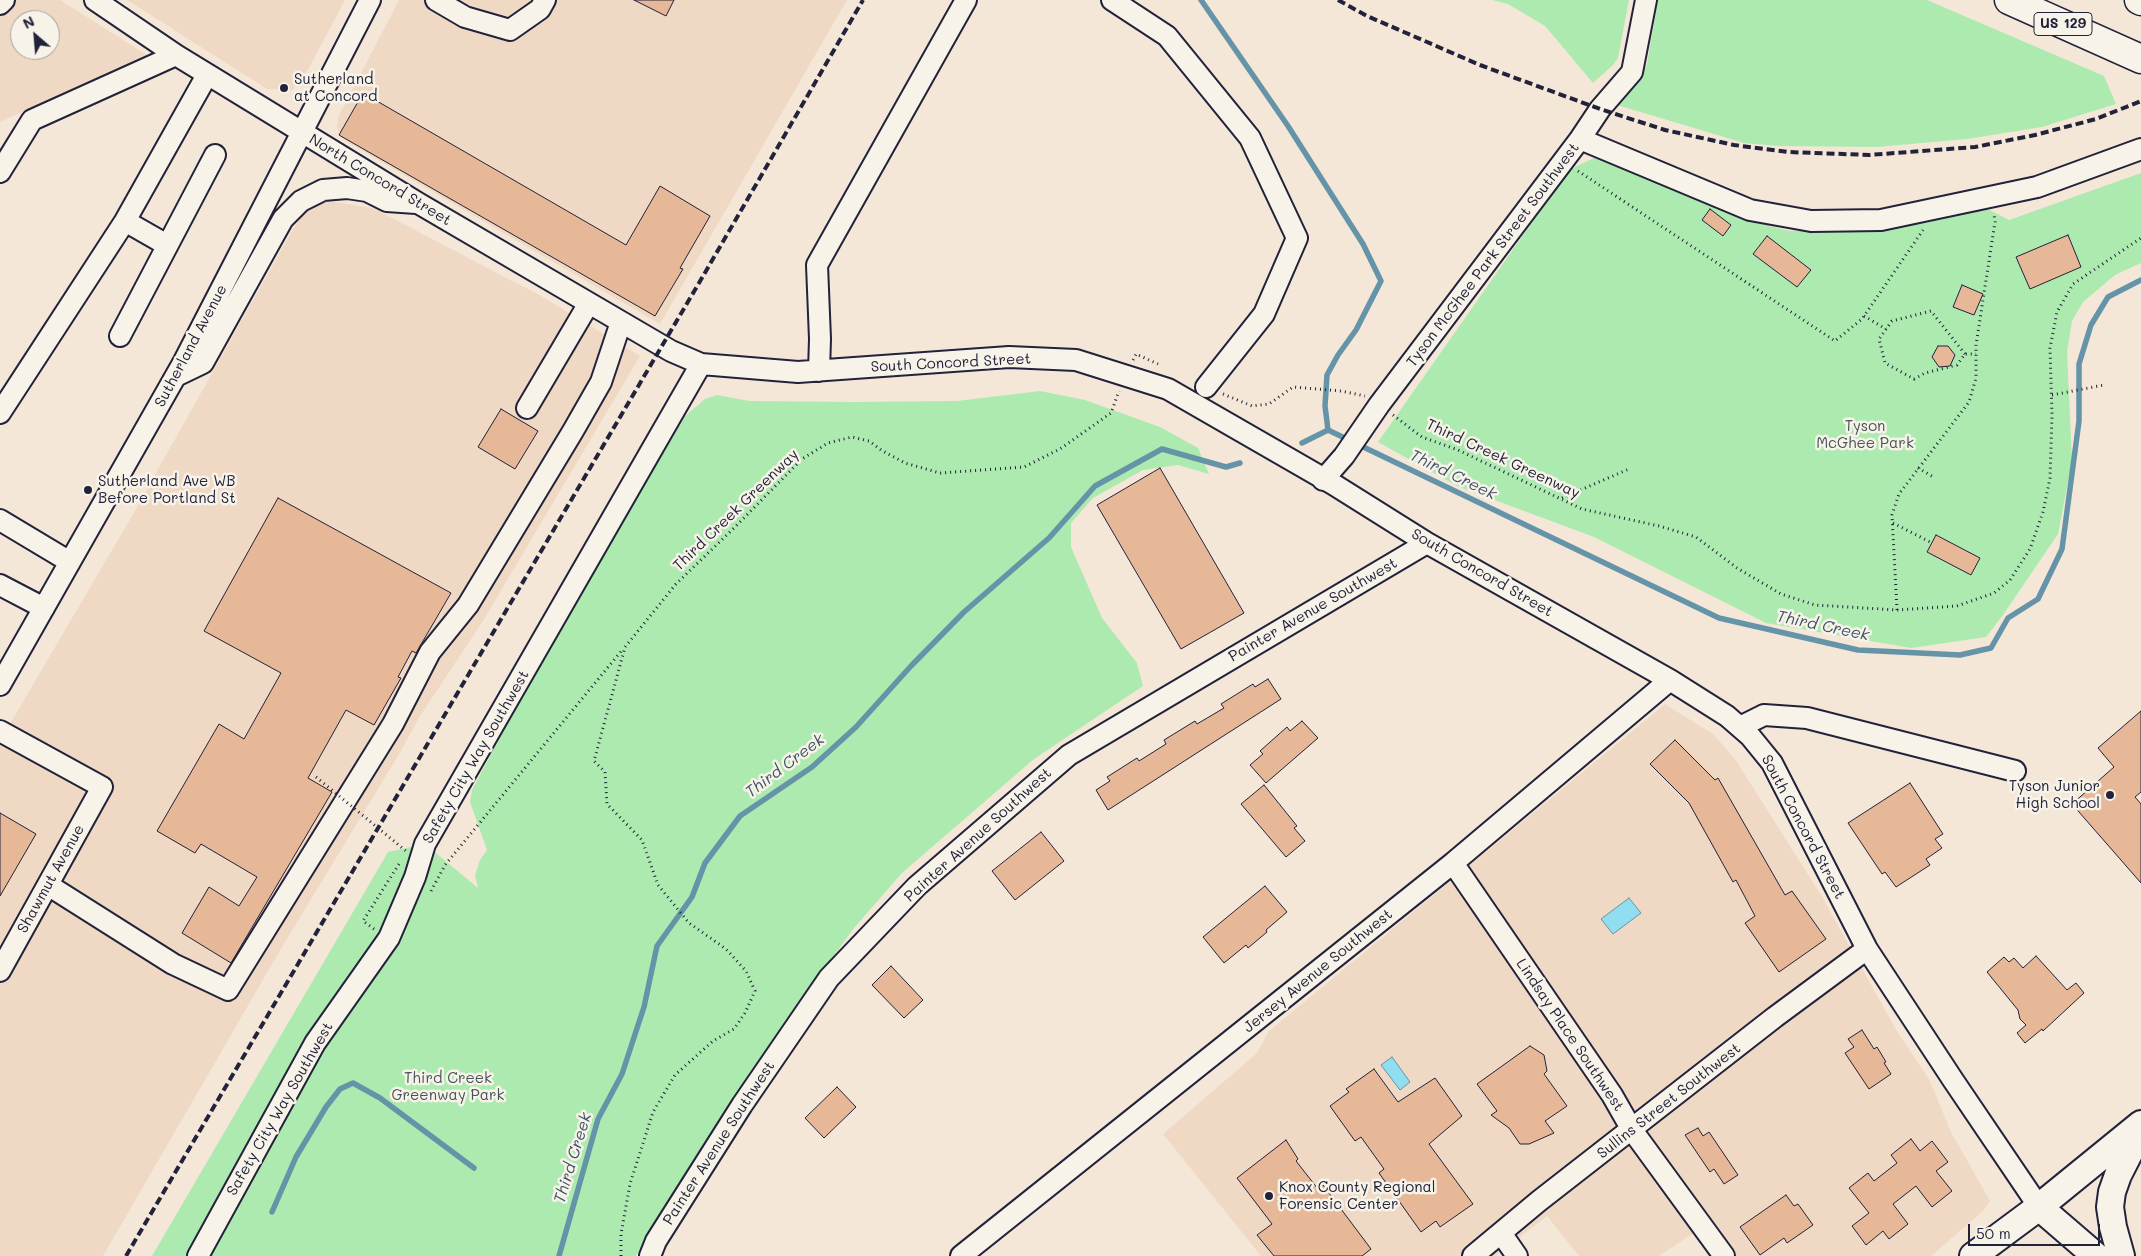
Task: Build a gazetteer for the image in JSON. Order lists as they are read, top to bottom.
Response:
{
  "streets": {
    "highway": ["US 129"],
    "street": [
      "North Concord Street",
      "Tyson McGhee Park Street Southwest",
      "Sutherland Avenue",
      "South Concord Street",
      "Painter Avenue Southwest",
      "Safety City Way Southwest",
      "Shawmut Avenue",
      "Jersey Avenue Southwest",
      "Lindsay Place Southwest",
      "Sullins Street Southwest"
    ],
    "path": ["Third Creek Greenway"]
  },
  "crossings": [
    ["North Concord Street", "Sutherland Avenue"],
    ["North Concord Street", "South Concord Street"],
    ["Tyson McGhee Park Street Southwest", "South Concord Street"],
    ["Tyson McGhee Park Street Southwest", "Third Creek Greenway"],
    ["South Concord Street", "Third Creek Greenway"],
    ["South Concord Street", "Painter Avenue Southwest"],
    ["South Concord Street", "Safety City Way Southwest"],
    ["South Concord Street", "Jersey Avenue Southwest"],
    ["South Concord Street", "Sullins Street Southwest"],
    ["Jersey Avenue Southwest", "Lindsay Place Southwest"],
    ["Lindsay Place Southwest", "Sullins Street Southwest"]
  ],
  "water": ["Third Creek"],
  "parks": ["Tyson McGhee Park", "Third Creek Greenway Park"],
  "places": [
    "Sutherland at Concord",
    "Sutherland Ave WB Before Portland St",
    "Tyson Junior High School",
    "Knox County Regional Forensic Center"
  ],
  "scale_bar": "50 m",
  "north": "top left"
}
